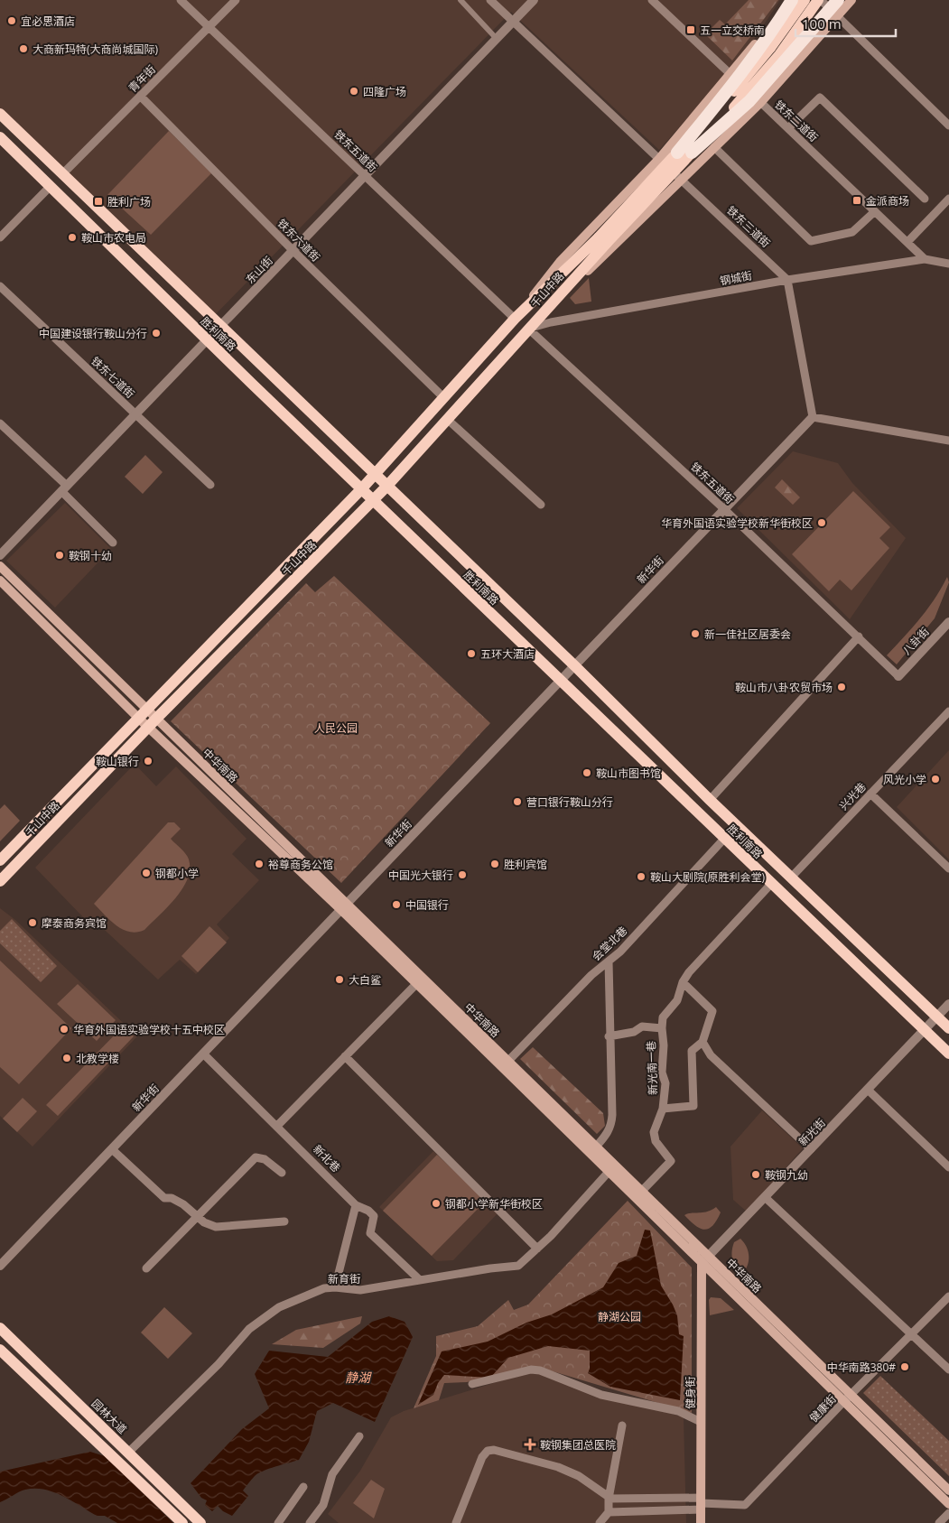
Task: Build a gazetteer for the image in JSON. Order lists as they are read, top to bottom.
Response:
{
  "streets": {
    "main road": [
      "千山中路",
      "胜利南路",
      "中华南路",
      "健身街",
      "园林大道"
    ],
    "street": [
      "青年街",
      "铁东二道街",
      "铁东五道街",
      "铁东三道街",
      "铁东六道街",
      "东山街",
      "钢城街",
      "铁东七道街",
      "新华街",
      "八卦街",
      "兴光巷",
      "会堂北巷",
      "新光南一巷",
      "新光街",
      "新北巷",
      "新育街",
      "健康街"
    ]
  },
  "crossings": [
    ["青年街", "铁东五道街"],
    ["青年街", "铁东六道街"],
    ["青年街", "胜利南路"],
    ["铁东二道街", "钢城街"],
    ["铁东五道街", "东山街"],
    ["铁东五道街", "钢城街"],
    ["铁东五道街", "千山中路"],
    ["铁东五道街", "新华街"],
    ["铁东五道街", "八卦街"],
    ["铁东三道街", "东山街"],
    ["铁东三道街", "钢城街"],
    ["铁东六道街", "东山街"],
    ["铁东六道街", "千山中路"],
    ["东山街", "胜利南路"],
    ["东山街", "铁东七道街"],
    ["钢城街", "千山中路"],
    ["千山中路", "胜利南路"],
    ["胜利南路", "新华街"],
    ["胜利南路", "兴光巷"],
    ["胜利南路", "会堂北巷"],
    ["胜利南路", "新光南一巷"],
    ["胜利南路", "新光街"],
    ["新华街", "中华南路"],
    ["新华街", "新北巷"],
    ["中华南路", "会堂北巷"],
    ["中华南路", "新光南一巷"],
    ["中华南路", "新光街"],
    ["中华南路", "健身街"],
    ["中华南路", "健康街"],
    ["新光街", "健身街"],
    ["新北巷", "新育街"],
    ["新育街", "园林大道"],
    ["健身街", "健康街"]
  ],
  "water": ["静湖"],
  "parks": ["人民公园", "静湖公园"],
  "places": {
    "other": [
      "宜必思酒店",
      "大商新玛特(大商尚城国际)",
      "四隆广场",
      "鞍山市农电局",
      "中国建设银行鞍山分行",
      "华育外国语实验学校新华街校区",
      "鞍钢十幼",
      "新一佳社区居委会",
      "五环大酒店",
      "鞍山市八卦农贸市场",
      "鞍山银行",
      "鞍山市图书馆",
      "风光小学",
      "营口银行鞍山分行",
      "裕尊商务公馆",
      "胜利宾馆",
      "钢都小学",
      "中国光大银行",
      "鞍山大剧院(原胜利会堂)",
      "中国银行",
      "摩泰商务宾馆",
      "大白鲨",
      "华育外国语实验学校十五中校区",
      "北教学楼",
      "鞍钢九幼",
      "钢都小学新华街校区",
      "中华南路380#"
    ],
    "transit": ["五一立交桥南", "金派商场", "胜利广场"],
    "health": ["鞍钢集团总医院"]
  },
  "scale_bar": "100 m"
}
